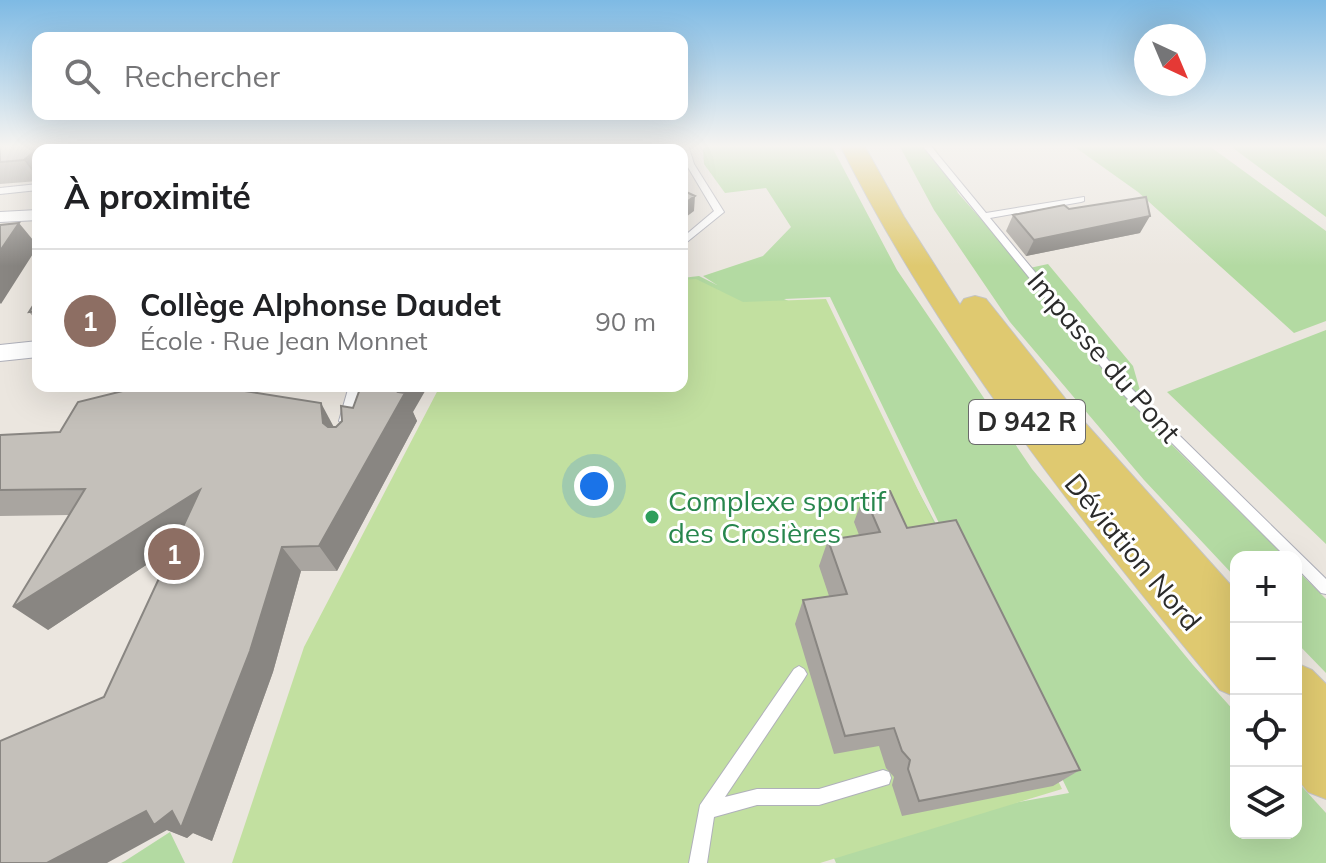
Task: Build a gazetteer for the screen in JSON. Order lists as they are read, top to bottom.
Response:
{
  "streets": {
    "main road": ["D 942 R", "Déviation Nord"],
    "lane": ["Impasse du Pont"]
  },
  "places": ["Complexe sportif des Crosières"],
  "north": "bottom right",
  "page": {
    "search": "Rechercher",
    "heading": "À proximité",
    "list": [
      {
        "mark": "1",
        "name": "Collège Alphonse Daudet",
        "note": "École · Rue Jean Monnet",
        "value": "90 m"
      }
    ],
    "pins": "1",
    "map_buttons": ["+", "−"]
  }
}
